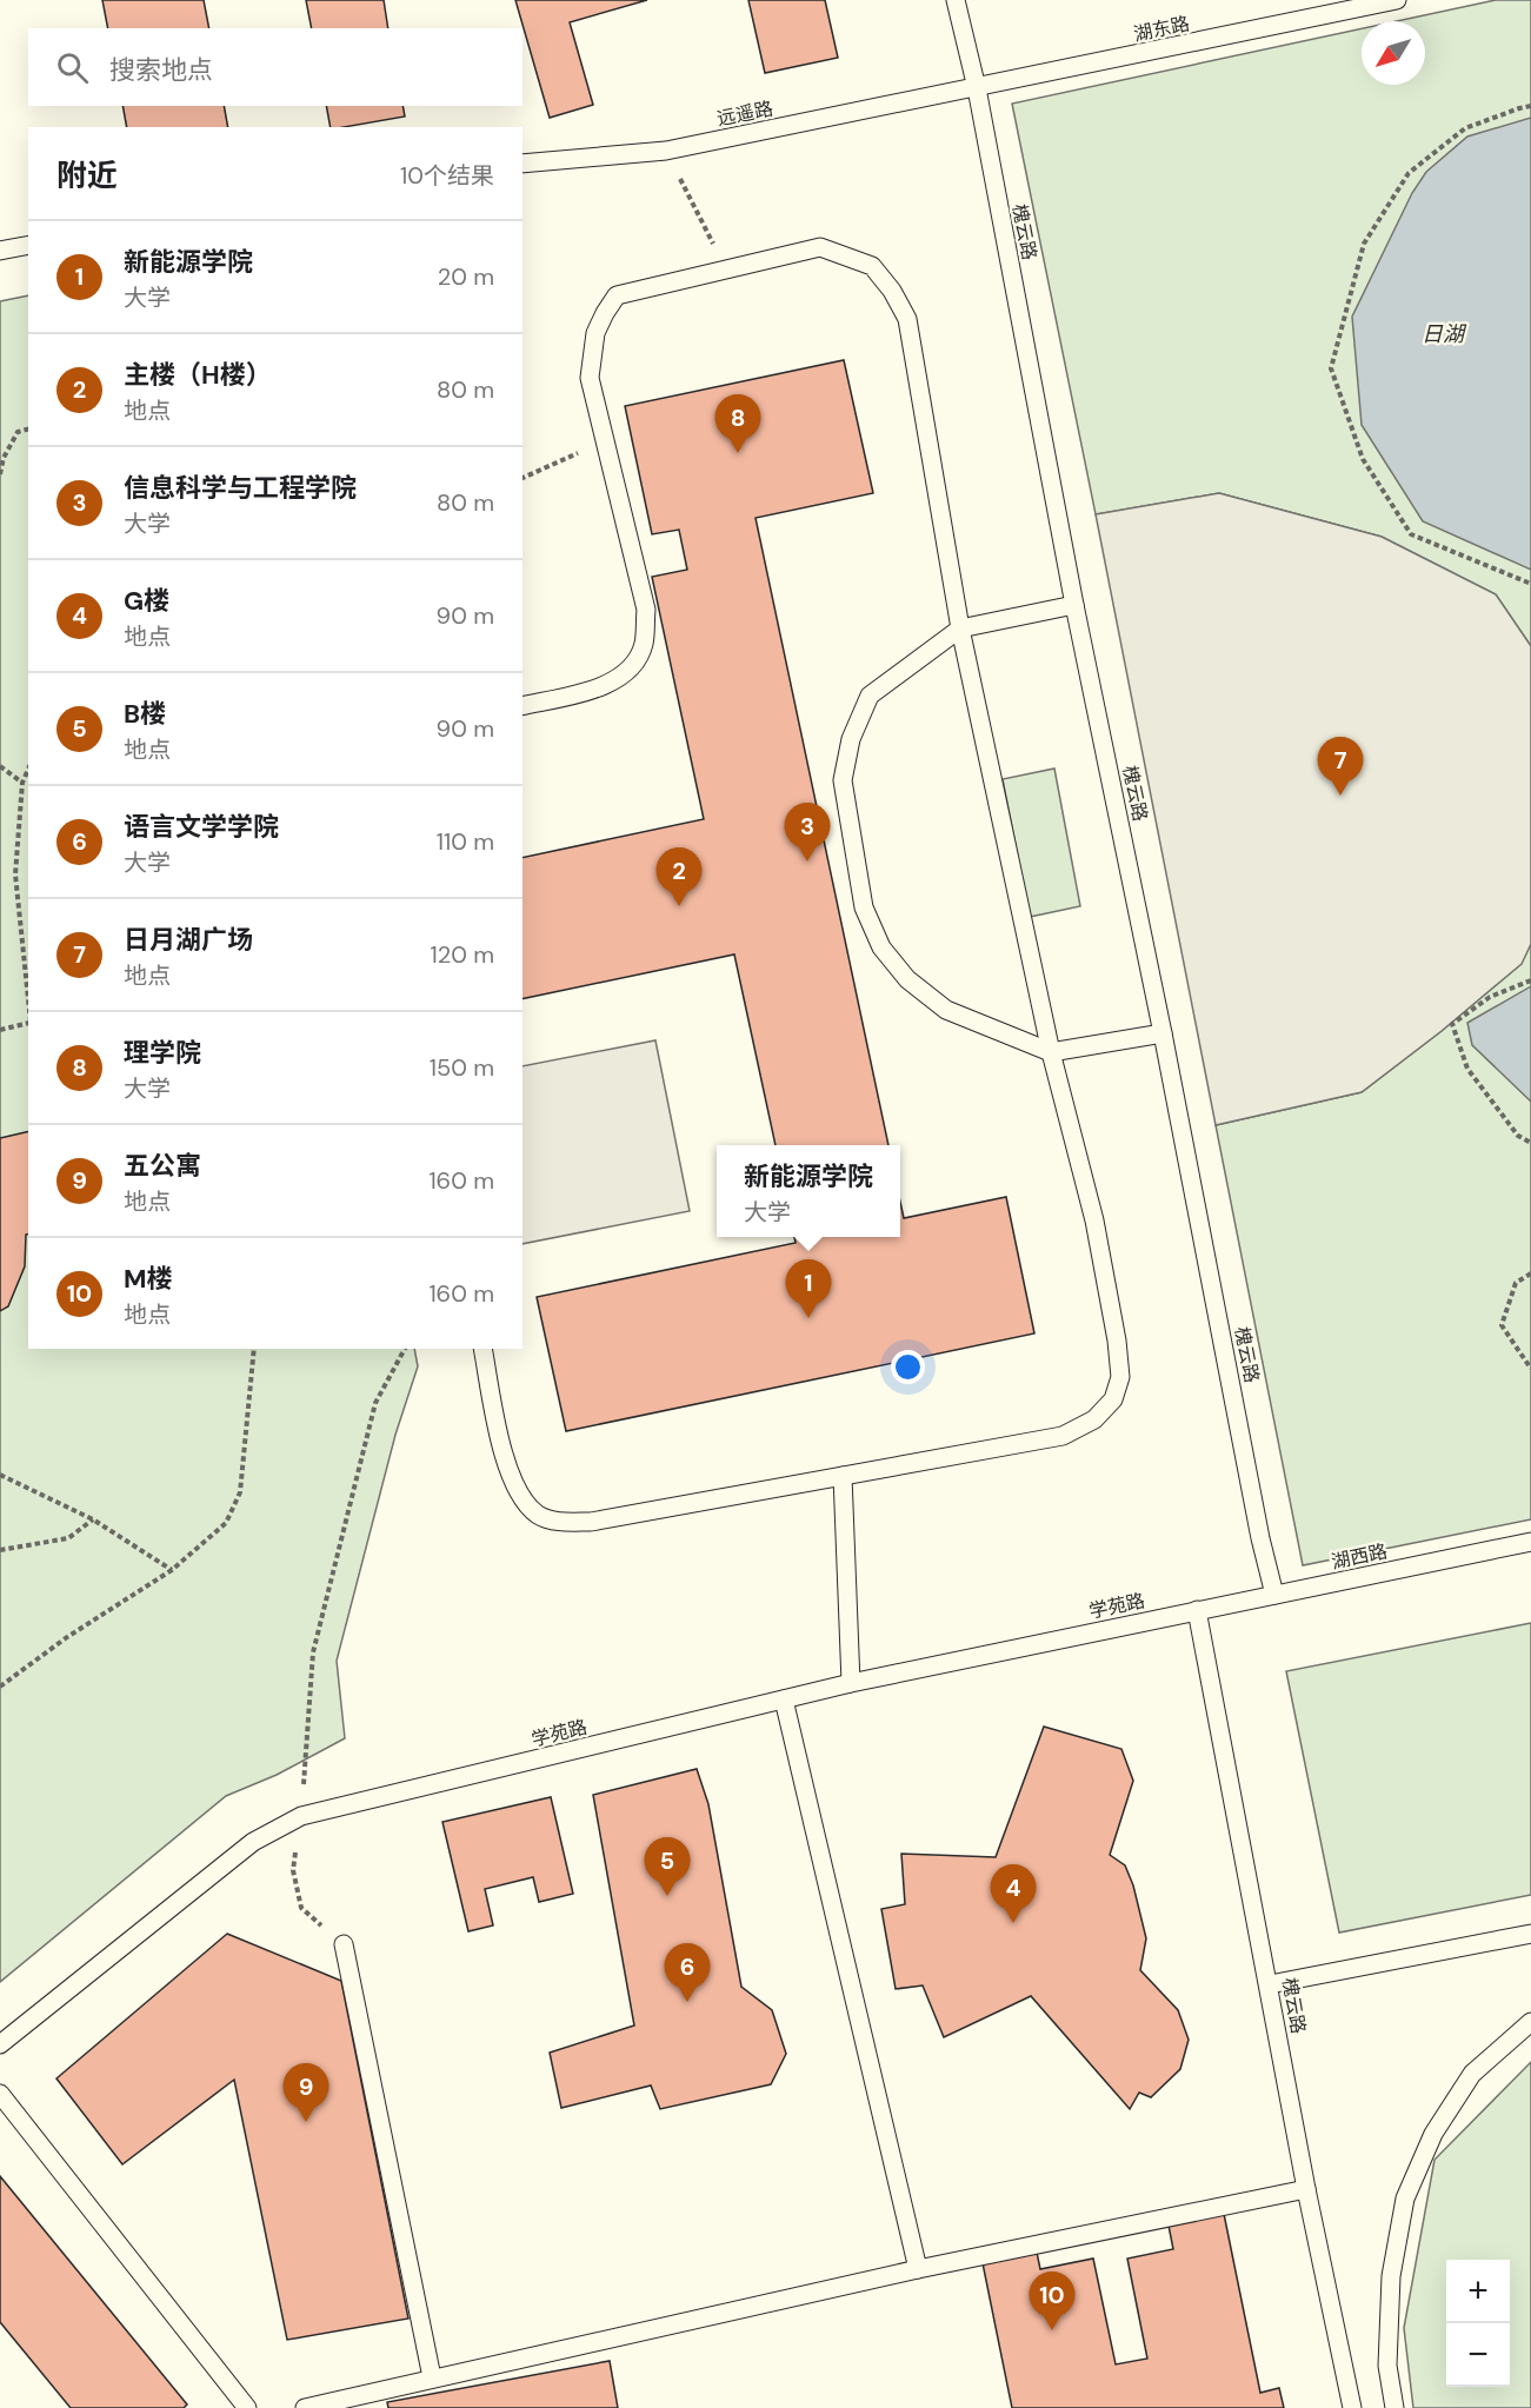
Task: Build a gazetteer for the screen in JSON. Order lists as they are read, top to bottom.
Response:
{
  "streets": {
    "lane": [
      "湖东路",
      "远遥路",
      "槐云路",
      "湖西路",
      "学苑路"
    ]
  },
  "crossings": [
    ["湖东路", "远遥路"],
    ["湖东路", "槐云路"],
    ["远遥路", "槐云路"],
    ["槐云路", "湖西路"],
    ["槐云路", "学苑路"],
    ["湖西路", "学苑路"]
  ],
  "water": ["日湖"],
  "north": "bottom left",
  "page": {
    "search": "搜索地点",
    "heading": ["附近", "10个结果"],
    "list": [
      {
        "mark": "1",
        "name": "新能源学院",
        "note": "大学",
        "value": "20 m"
      },
      {
        "mark": "2",
        "name": "主楼（H楼）",
        "note": "地点",
        "value": "80 m"
      },
      {
        "mark": "3",
        "name": "信息科学与工程学院",
        "note": "大学",
        "value": "80 m"
      },
      {
        "mark": "4",
        "name": "G楼",
        "note": "地点",
        "value": "90 m"
      },
      {
        "mark": "5",
        "name": "B楼",
        "note": "地点",
        "value": "90 m"
      },
      {
        "mark": "6",
        "name": "语言文学学院",
        "note": "大学",
        "value": "110 m"
      },
      {
        "mark": "7",
        "name": "日月湖广场",
        "note": "地点",
        "value": "120 m"
      },
      {
        "mark": "8",
        "name": "理学院",
        "note": "大学",
        "value": "150 m"
      },
      {
        "mark": "9",
        "name": "五公寓",
        "note": "地点",
        "value": "160 m"
      },
      {
        "mark": "10",
        "name": "M楼",
        "note": "地点",
        "value": "160 m"
      }
    ],
    "pins": [
      "8",
      "7",
      "3",
      "2",
      "1",
      "5",
      "4",
      "6",
      "9",
      "10"
    ],
    "popup": ["新能源学院", "大学"],
    "map_buttons": ["+", "−"]
  }
}
